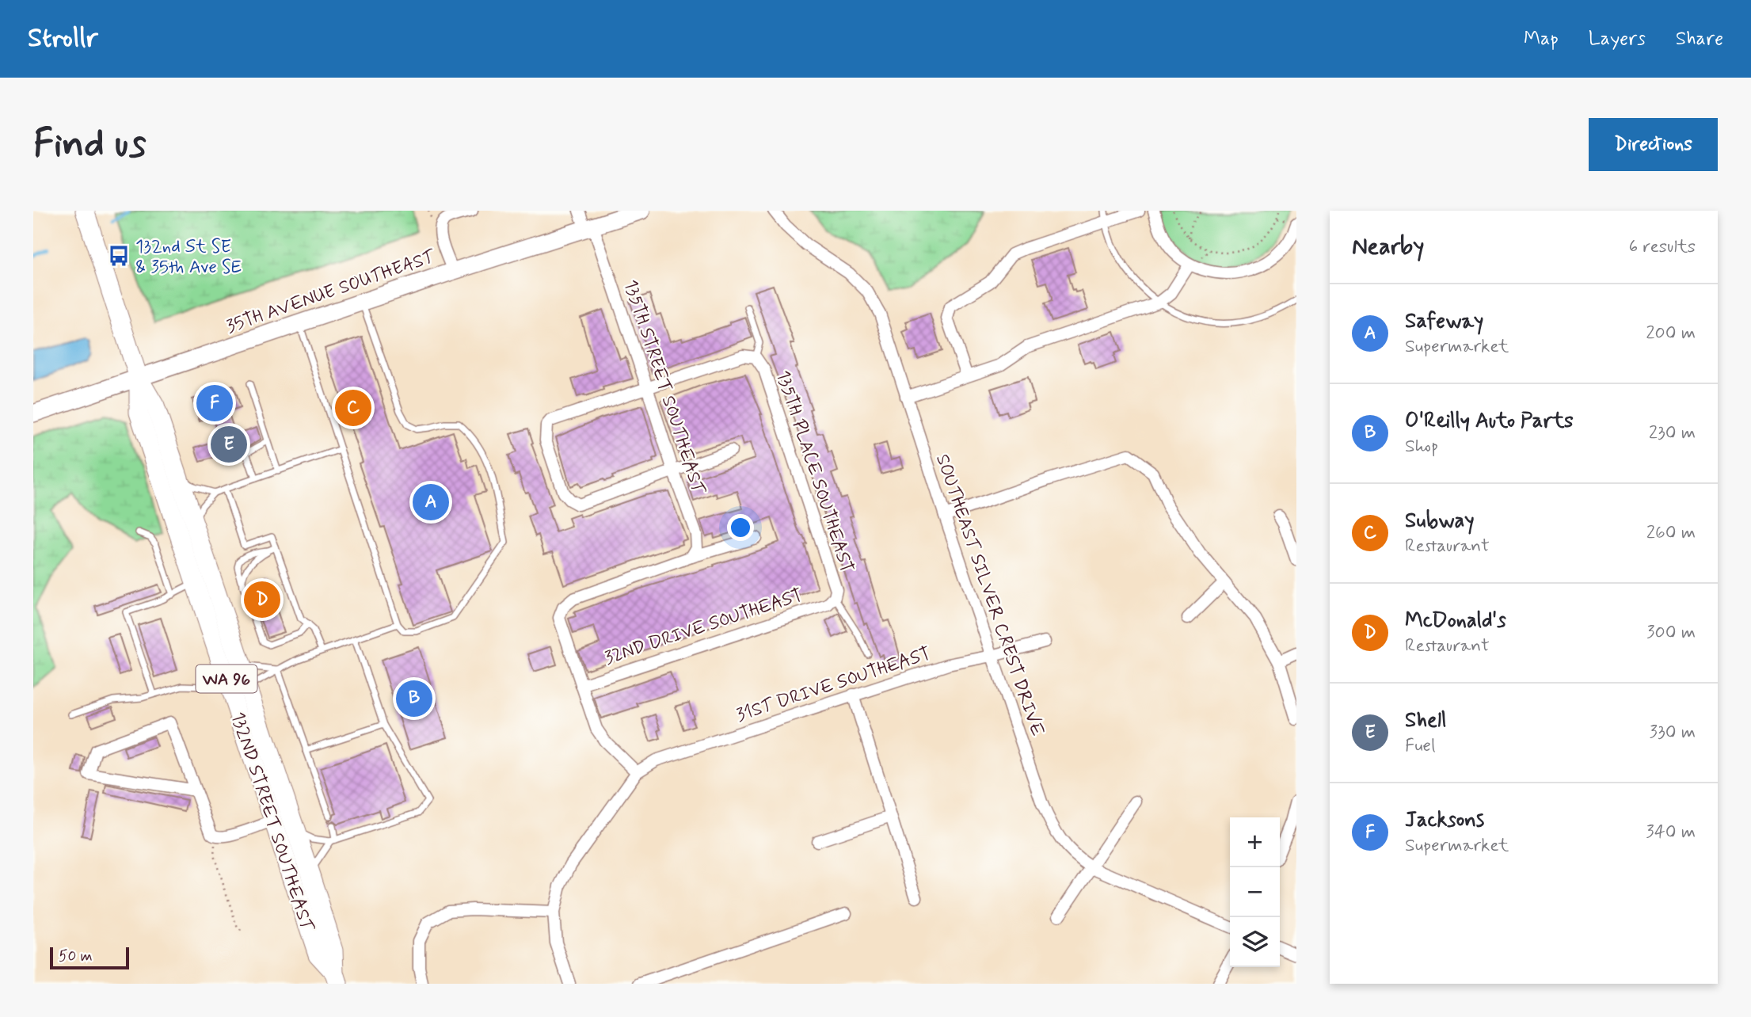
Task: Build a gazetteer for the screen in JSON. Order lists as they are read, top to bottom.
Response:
{
  "streets": {
    "main road": ["WA 96", "132ND STREET SOUTHEAST"],
    "street": [
      "35TH AVENUE SOUTHEAST",
      "135TH STREET SOUTHEAST",
      "135TH PLACE SOUTHEAST",
      "SOUTHEAST SILVER CREST DRIVE",
      "32ND DRIVE SOUTHEAST",
      "31ST DRIVE SOUTHEAST"
    ]
  },
  "crossings": [
    ["35TH AVENUE SOUTHEAST", "135TH STREET SOUTHEAST"],
    ["35TH AVENUE SOUTHEAST", "132ND STREET SOUTHEAST"],
    ["135TH PLACE SOUTHEAST", "32ND DRIVE SOUTHEAST"],
    ["SOUTHEAST SILVER CREST DRIVE", "31ST DRIVE SOUTHEAST"]
  ],
  "places": {
    "bus stop": ["132nd St SE & 35th Ave SE"]
  },
  "scale_bar": "50 m",
  "page": {
    "header": "Strollr",
    "nav": ["Map", "Layers", "Share"],
    "buttons": "Directions",
    "title": "Find us",
    "heading": ["Nearby", "6 results"],
    "list": [
      {
        "mark": "A",
        "name": "Safeway",
        "note": "Supermarket",
        "value": "200 m"
      },
      {
        "mark": "B",
        "name": "O'Reilly Auto Parts",
        "note": "Shop",
        "value": "230 m"
      },
      {
        "mark": "C",
        "name": "Subway",
        "note": "Restaurant",
        "value": "260 m"
      },
      {
        "mark": "D",
        "name": "McDonald's",
        "note": "Restaurant",
        "value": "300 m"
      },
      {
        "mark": "E",
        "name": "Shell",
        "note": "Fuel",
        "value": "330 m"
      },
      {
        "mark": "F",
        "name": "Jacksons",
        "note": "Supermarket",
        "value": "340 m"
      }
    ],
    "pins": [
      "F",
      "C",
      "E",
      "A",
      "D",
      "B"
    ],
    "map_buttons": ["+", "−"],
    "scale": "50 m"
  }
}
